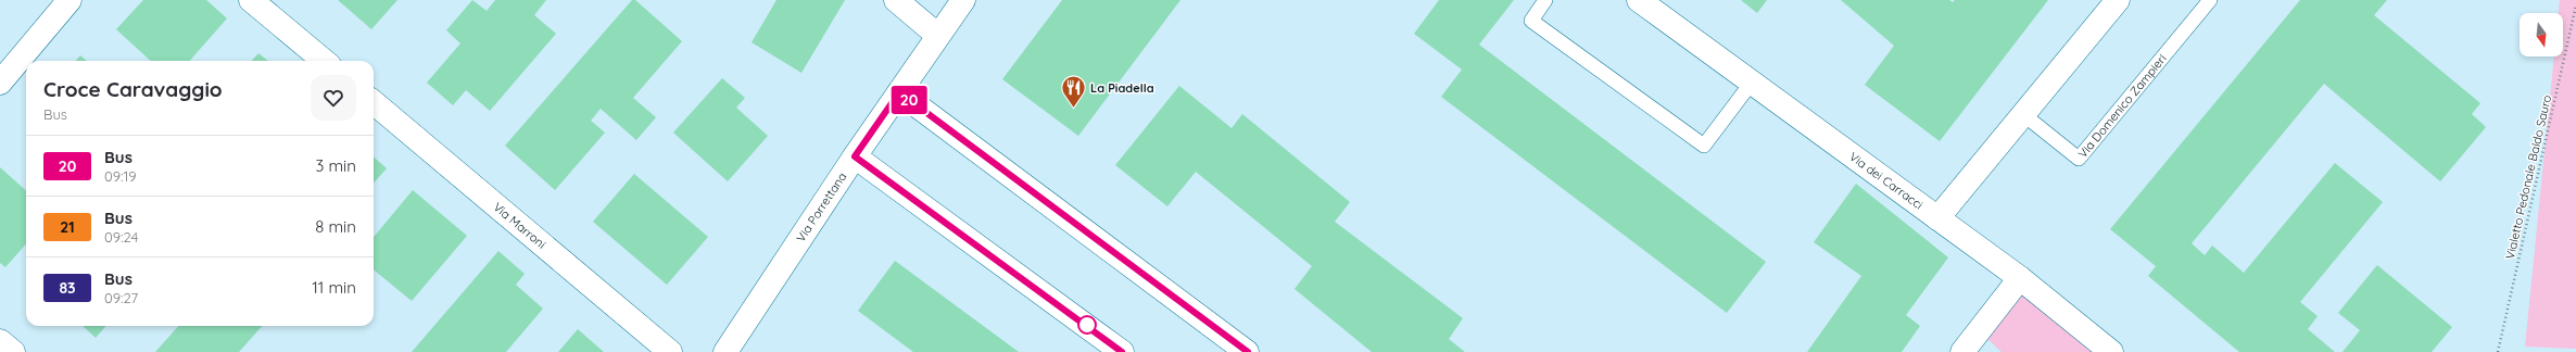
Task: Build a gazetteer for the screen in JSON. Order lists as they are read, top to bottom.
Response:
{
  "streets": {
    "street": ["Via dei Carracci", "Via Porrettana", "Via Marroni"],
    "lane": ["Via Domenico Zampieri"],
    "path": ["Vialetto Pedonale Baldo Sauro"]
  },
  "places": {
    "restaurant": ["La Piadella"]
  },
  "lines": ["bus line 20"],
  "north": "bottom",
  "page": {
    "on_map": "20",
    "heading": ["Croce Caravaggio", "Bus"],
    "list": [
      {
        "mark": "20",
        "name": "Bus",
        "note": "09:19",
        "value": "3 min"
      },
      {
        "mark": "21",
        "name": "Bus",
        "note": "09:24",
        "value": "8 min"
      },
      {
        "mark": "83",
        "name": "Bus",
        "note": "09:27",
        "value": "11 min"
      }
    ]
  }
}
